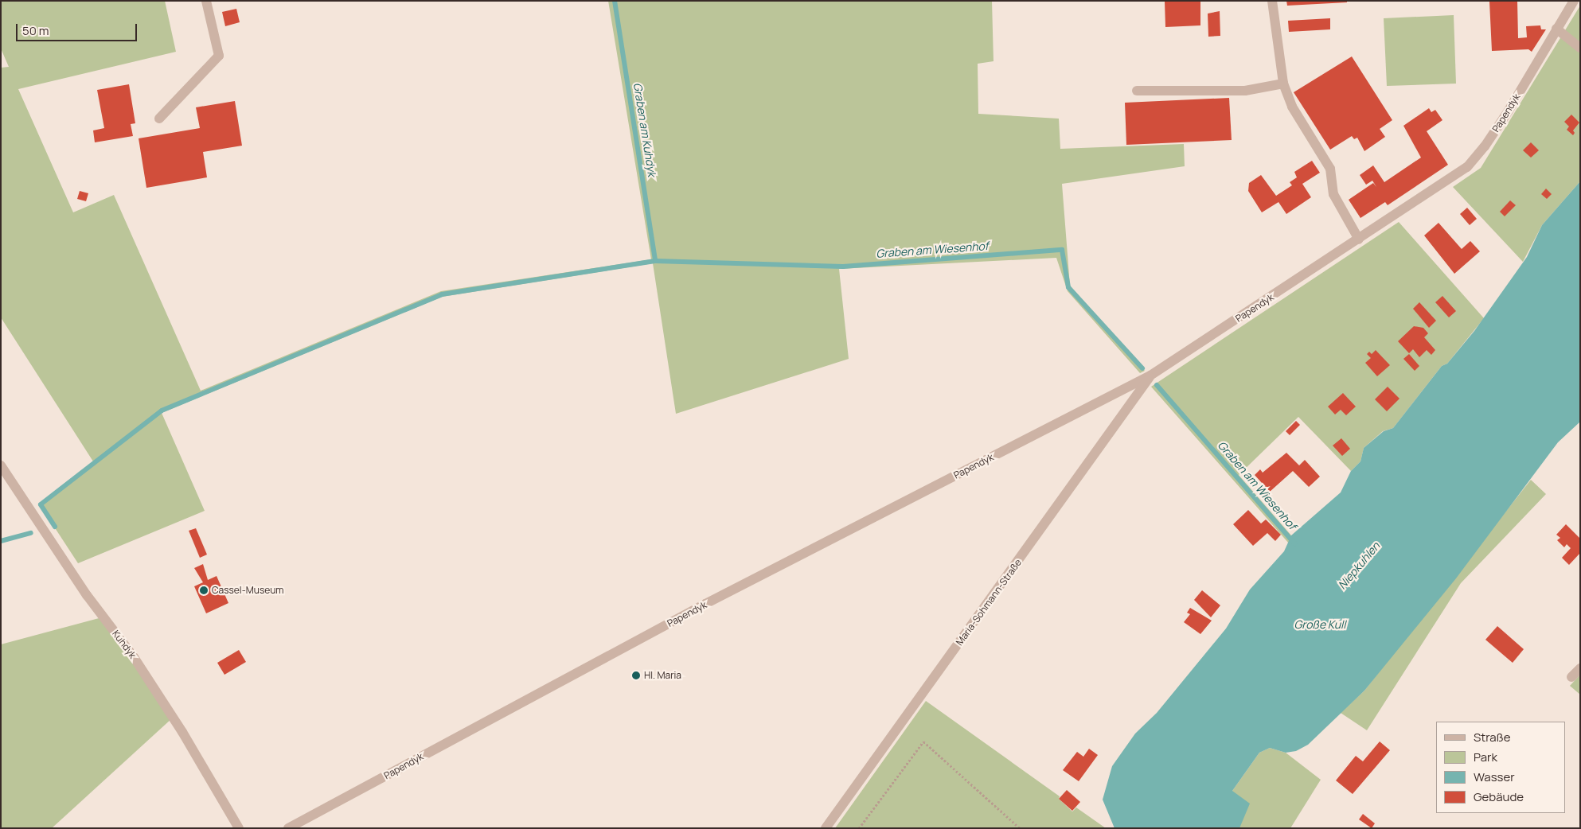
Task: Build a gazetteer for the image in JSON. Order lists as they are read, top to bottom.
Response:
{
  "streets": {
    "street": ["Papendyk", "Maria-Sohmann-Straße", "Kuhdyk"]
  },
  "crossings": [
    ["Papendyk", "Maria-Sohmann-Straße"]
  ],
  "water": [
    "Graben am Kuhdyk",
    "Graben am Wiesenhof",
    "Niepkuhlen",
    "Große Kull"
  ],
  "places": ["Cassel-Museum", "Hl. Maria"],
  "legend": [
    "Straße",
    "Park",
    "Wasser",
    "Gebäude"
  ],
  "scale_bar": "50 m"
}
